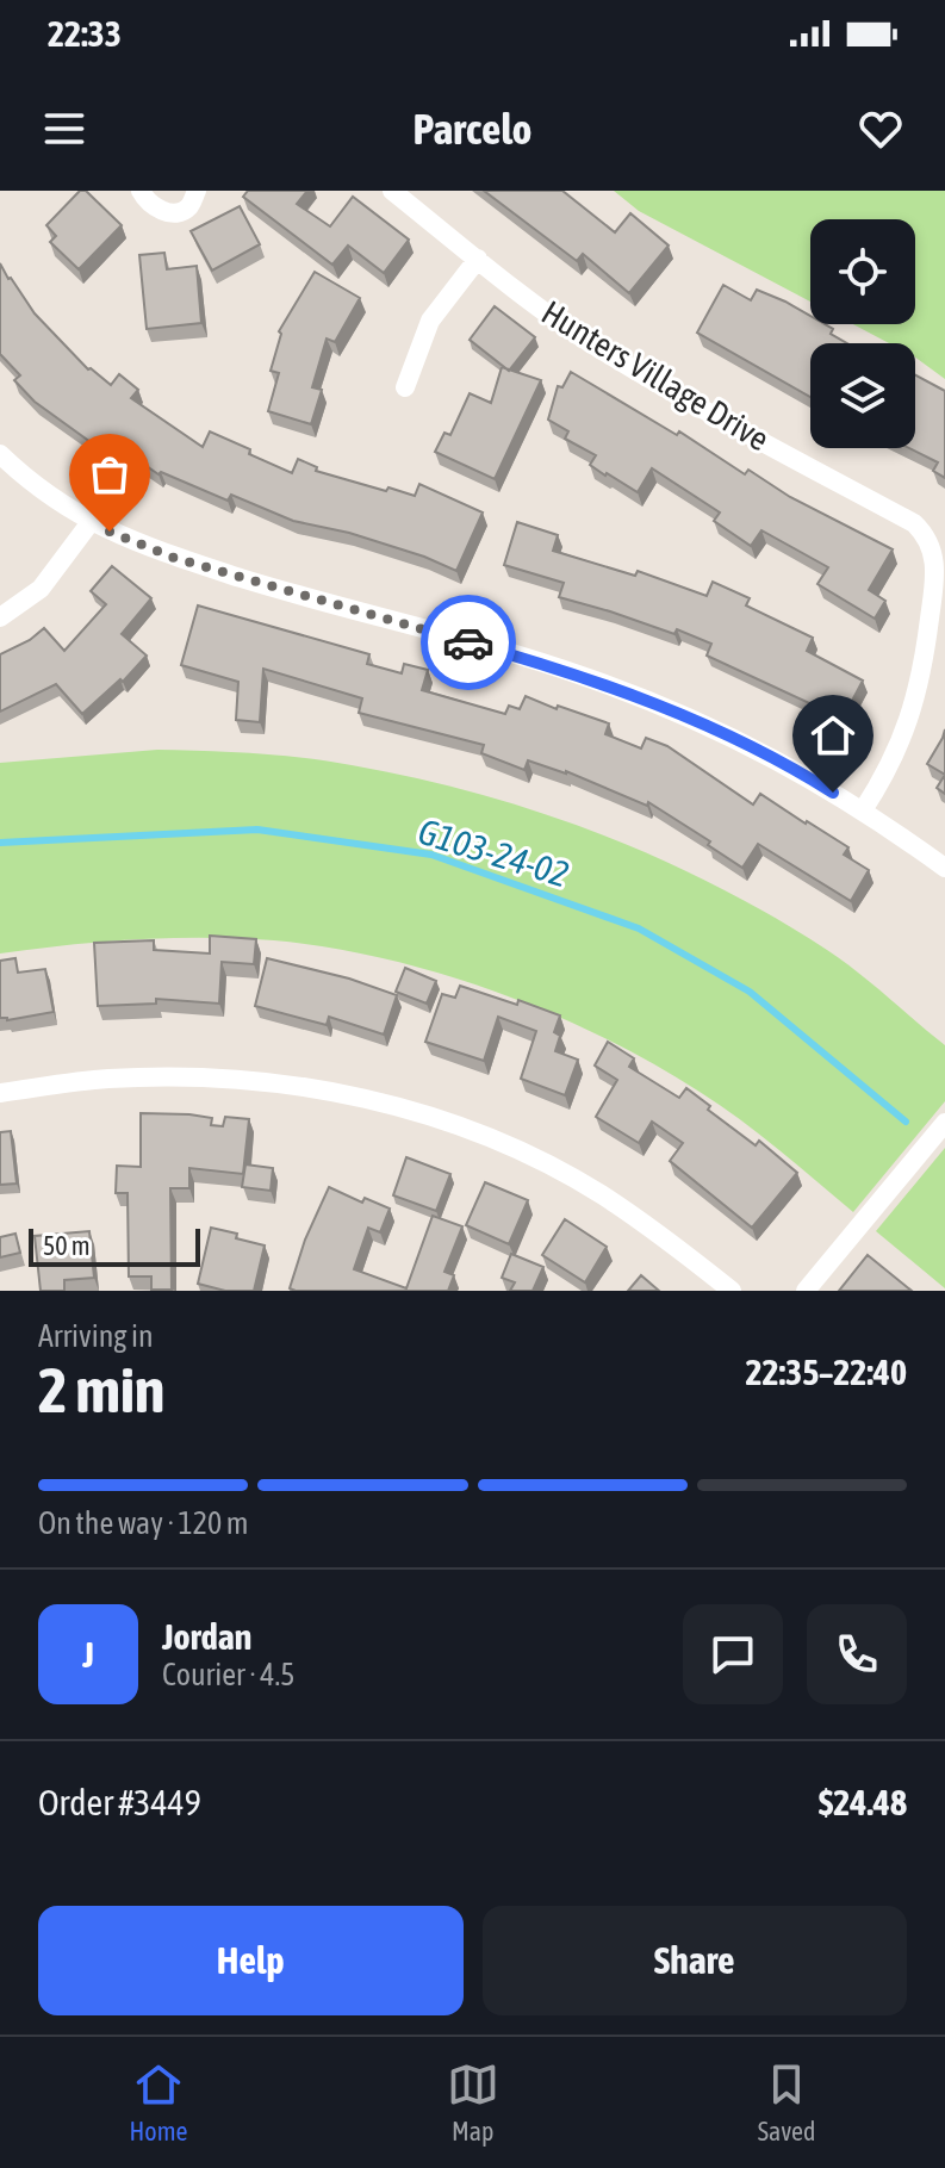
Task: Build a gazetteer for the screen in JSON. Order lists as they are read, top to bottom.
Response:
{
  "streets": {
    "street": ["Hunters Village Drive"]
  },
  "water": ["G103-24-02"],
  "scale_bar": "50 m",
  "page": {
    "status": "22:33",
    "header": "Parcelo",
    "scale": "50 m",
    "heading": ["2 min", "Arriving in", "22:35–22:40"],
    "panel": [
      "Jordan",
      "Courier · 4.5",
      "Order #3449",
      "$24.48"
    ],
    "bar": "On the way · 120 m",
    "round": "J",
    "buttons": ["Help", "Share"],
    "tabs": ["Home", "Map", "Saved"]
  }
}
